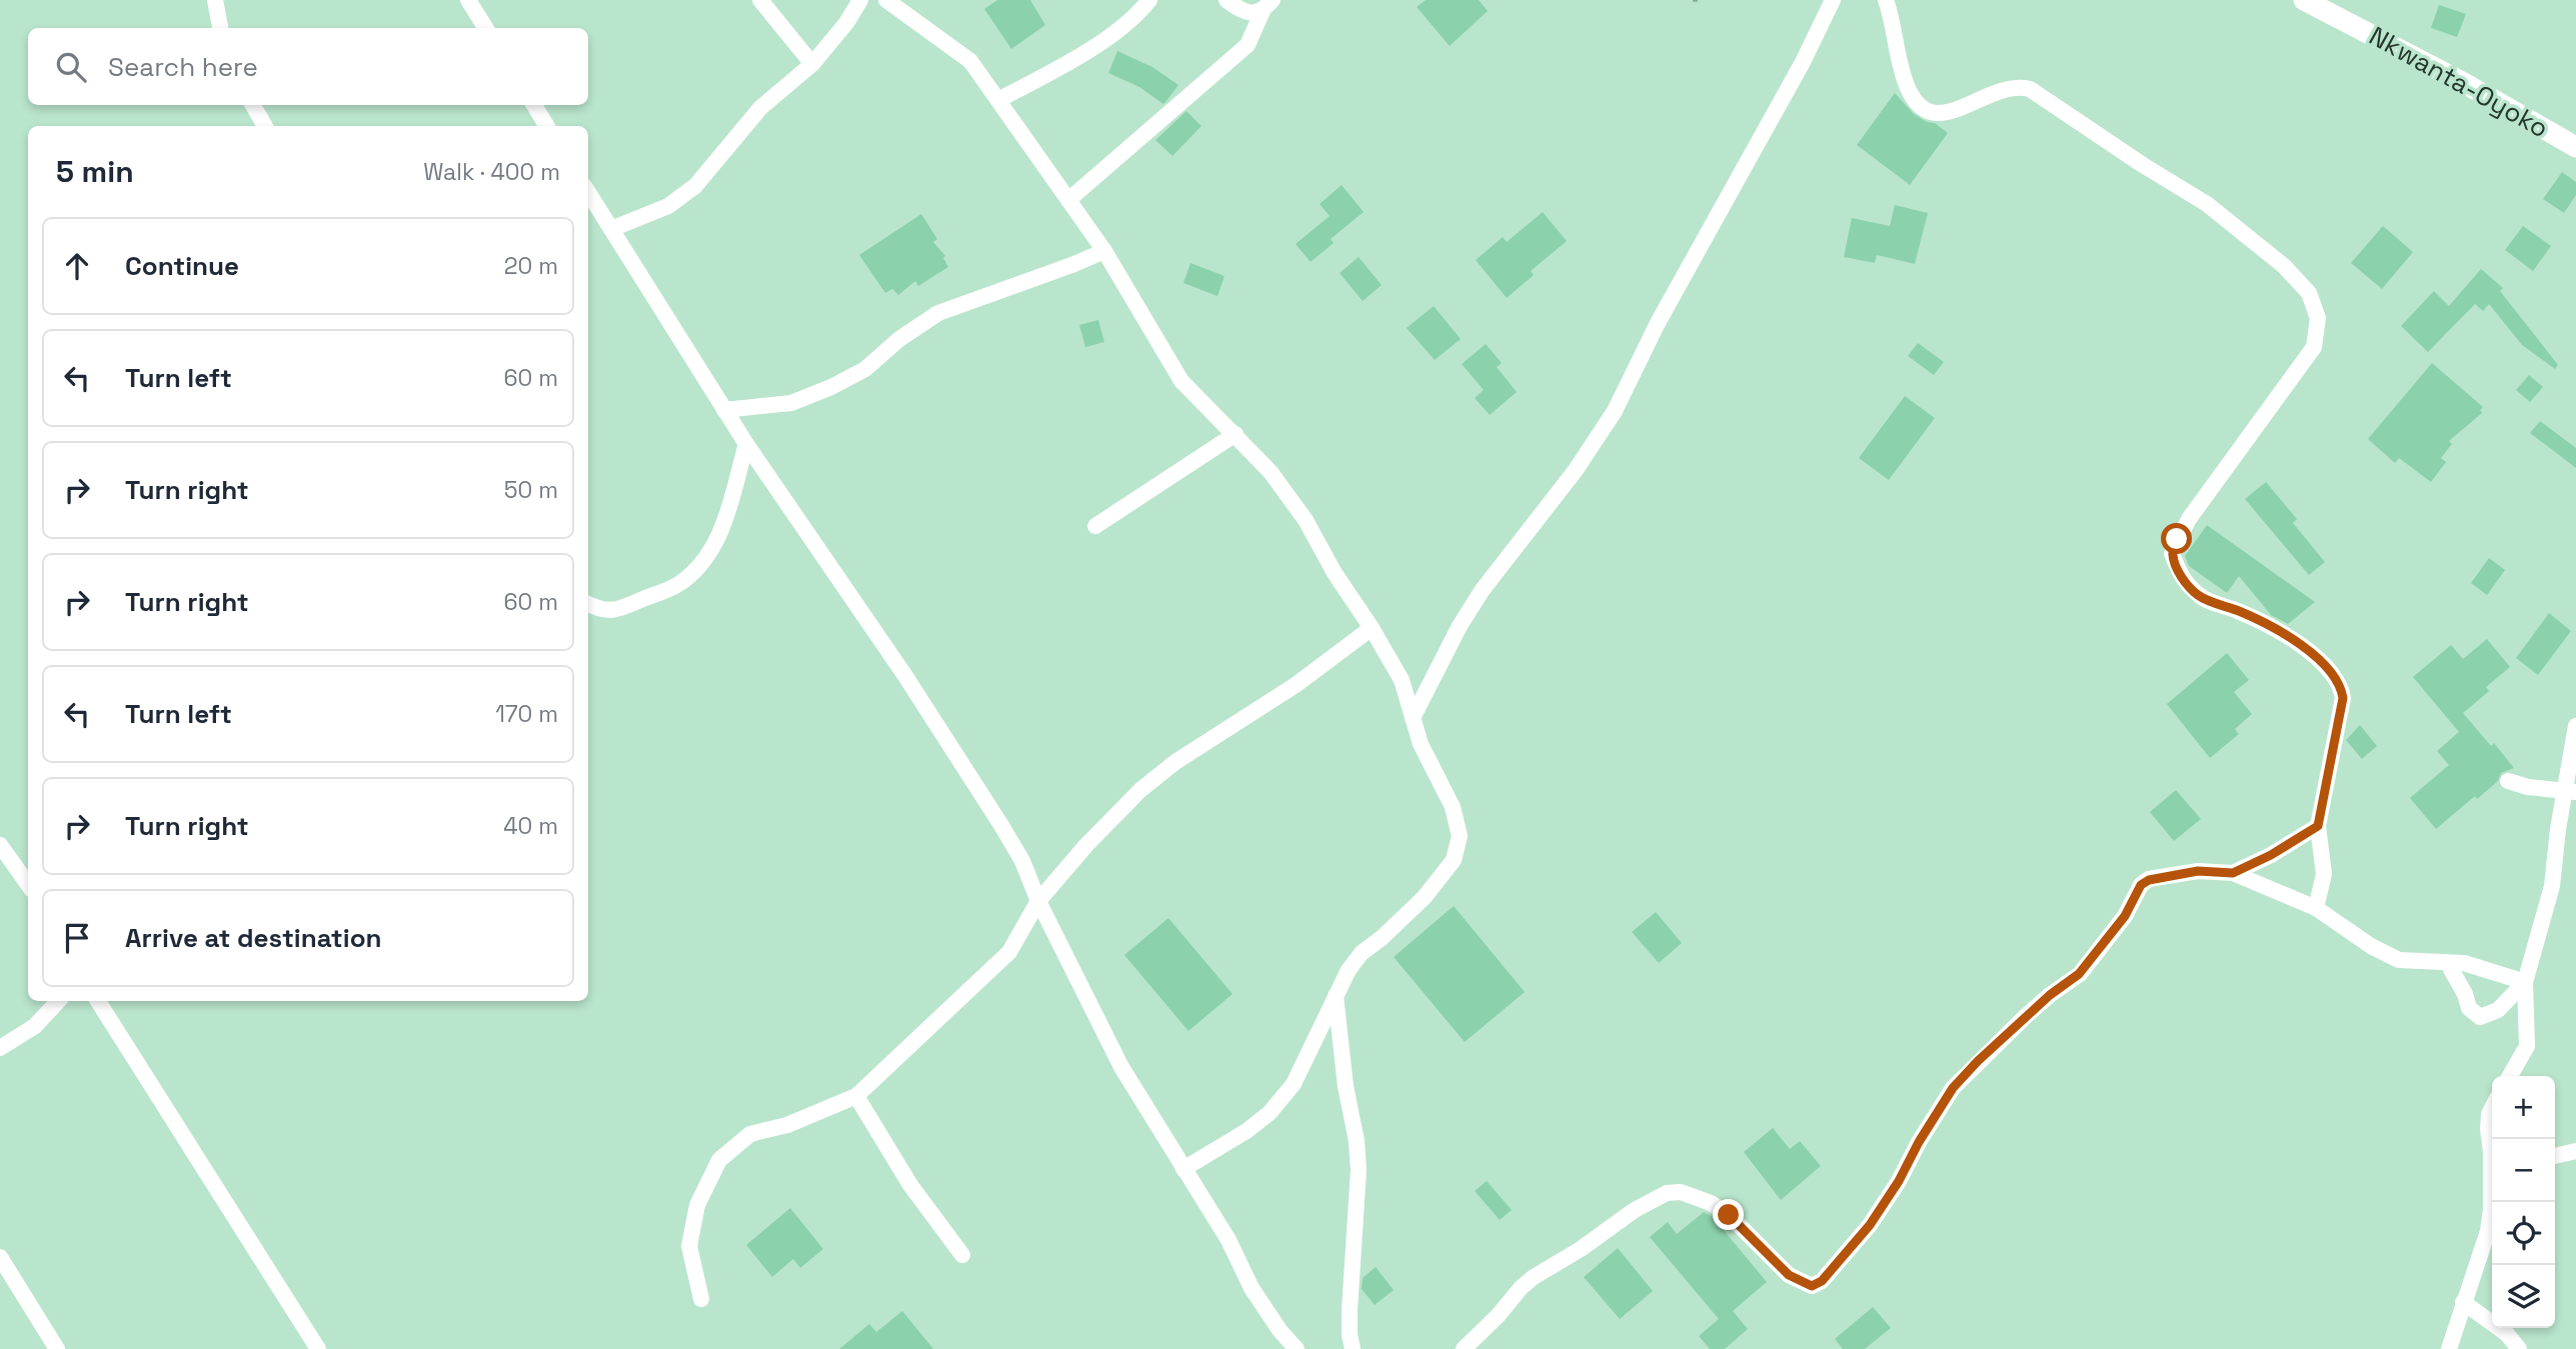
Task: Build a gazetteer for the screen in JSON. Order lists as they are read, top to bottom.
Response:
{
  "streets": {
    "street": ["Nkwanta-Oyoko"]
  },
  "page": {
    "search": "Search here",
    "heading": ["5 min", "Walk · 400 m"],
    "list": [
      ["Continue", "20 m"],
      ["Turn left", "60 m"],
      ["Turn right", "50 m"],
      ["Turn right", "60 m"],
      ["Turn left", "170 m"],
      ["Turn right", "40 m"],
      "Arrive at destination"
    ],
    "map_buttons": ["+", "−"]
  }
}
